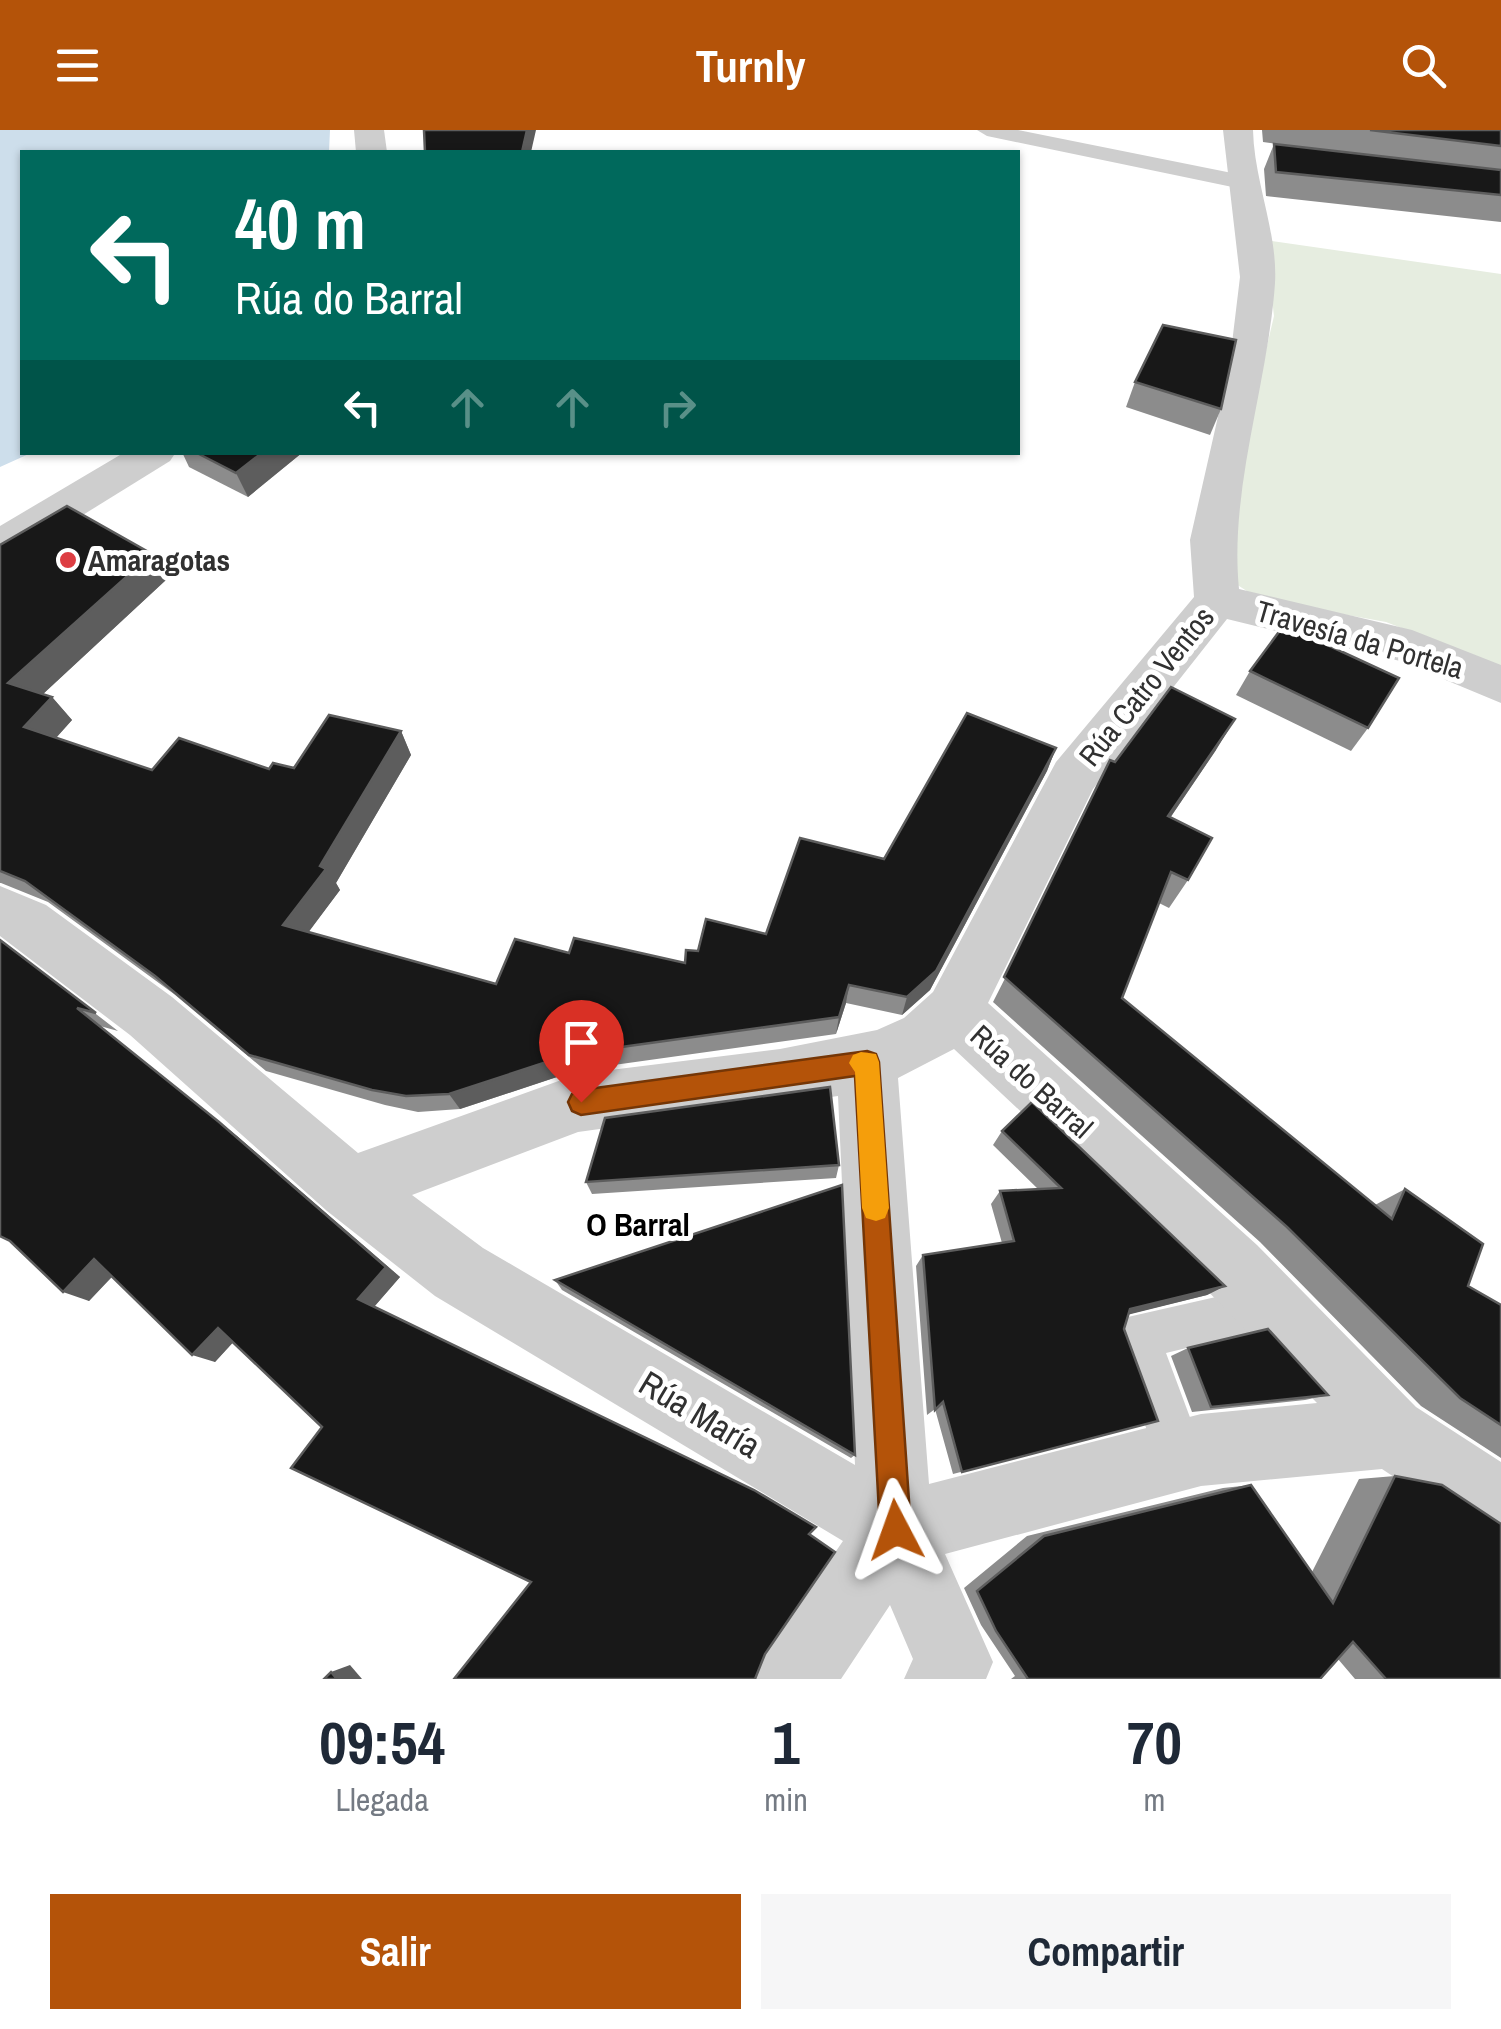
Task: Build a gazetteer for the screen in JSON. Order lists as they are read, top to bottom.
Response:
{
  "streets": {
    "street": [
      "Travesía da Portela",
      "Rúa Catro Ventos",
      "Rúa do Barral",
      "Rúa María"
    ]
  },
  "crossings": [
    ["Travesía da Portela", "Rúa Catro Ventos"],
    ["Rúa Catro Ventos", "Rúa do Barral"],
    ["Rúa do Barral", "Rúa María"]
  ],
  "districts": ["O Barral"],
  "places": ["Amaragotas"],
  "page": {
    "header": "Turnly",
    "turn": ["40 m", "Rúa do Barral"],
    "eta": [
      "09:54",
      "Llegada",
      "1",
      "min",
      "70",
      "m"
    ],
    "buttons": ["Salir", "Compartir"]
  }
}
